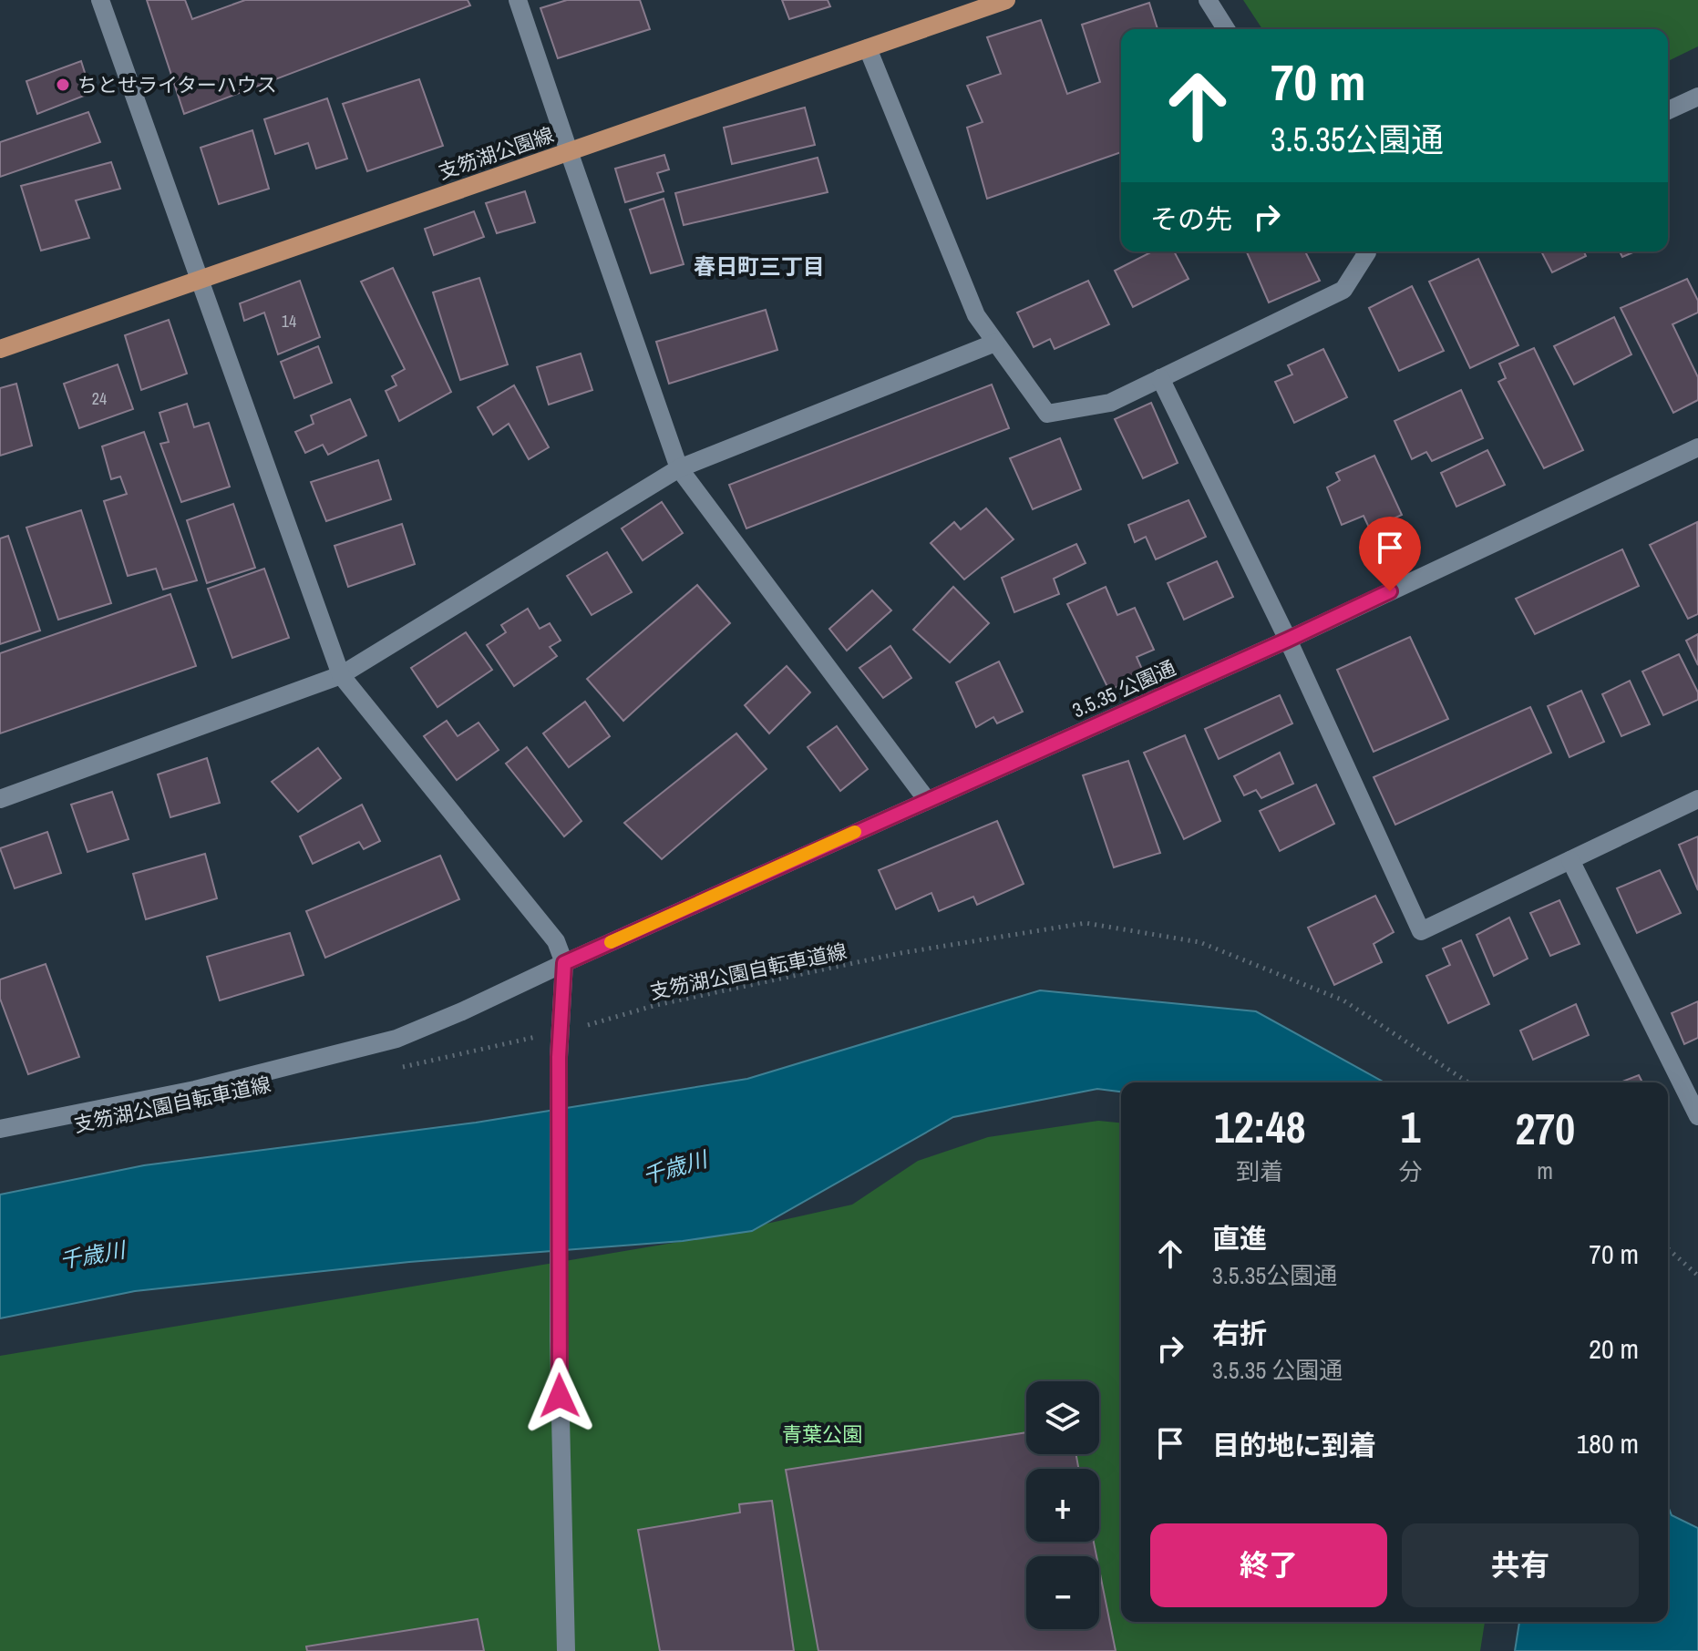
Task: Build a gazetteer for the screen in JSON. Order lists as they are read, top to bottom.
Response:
{
  "streets": {
    "main road": ["支笏湖公園線"],
    "street": ["3.5.35 公園通"],
    "path": ["支笏湖公園自転車道線"]
  },
  "districts": ["春日町三丁目"],
  "water": ["千歳川"],
  "parks": ["青葉公園"],
  "places": ["ちとせライターハウス"],
  "house_numbers": ["14", "24"],
  "page": {
    "turn": ["70 m", "3.5.35公園通"],
    "then": "その先",
    "eta": [
      "12:48",
      "到着",
      "1",
      "分",
      "270",
      "m"
    ],
    "list": [
      {
        "name": "直進",
        "note": "3.5.35公園通",
        "value": "70 m"
      },
      {
        "name": "右折",
        "note": "3.5.35 公園通",
        "value": "20 m"
      },
      {
        "name": "目的地に到着",
        "value": "180 m"
      }
    ],
    "map_buttons": ["+", "−"],
    "buttons": ["終了", "共有"]
  }
}
